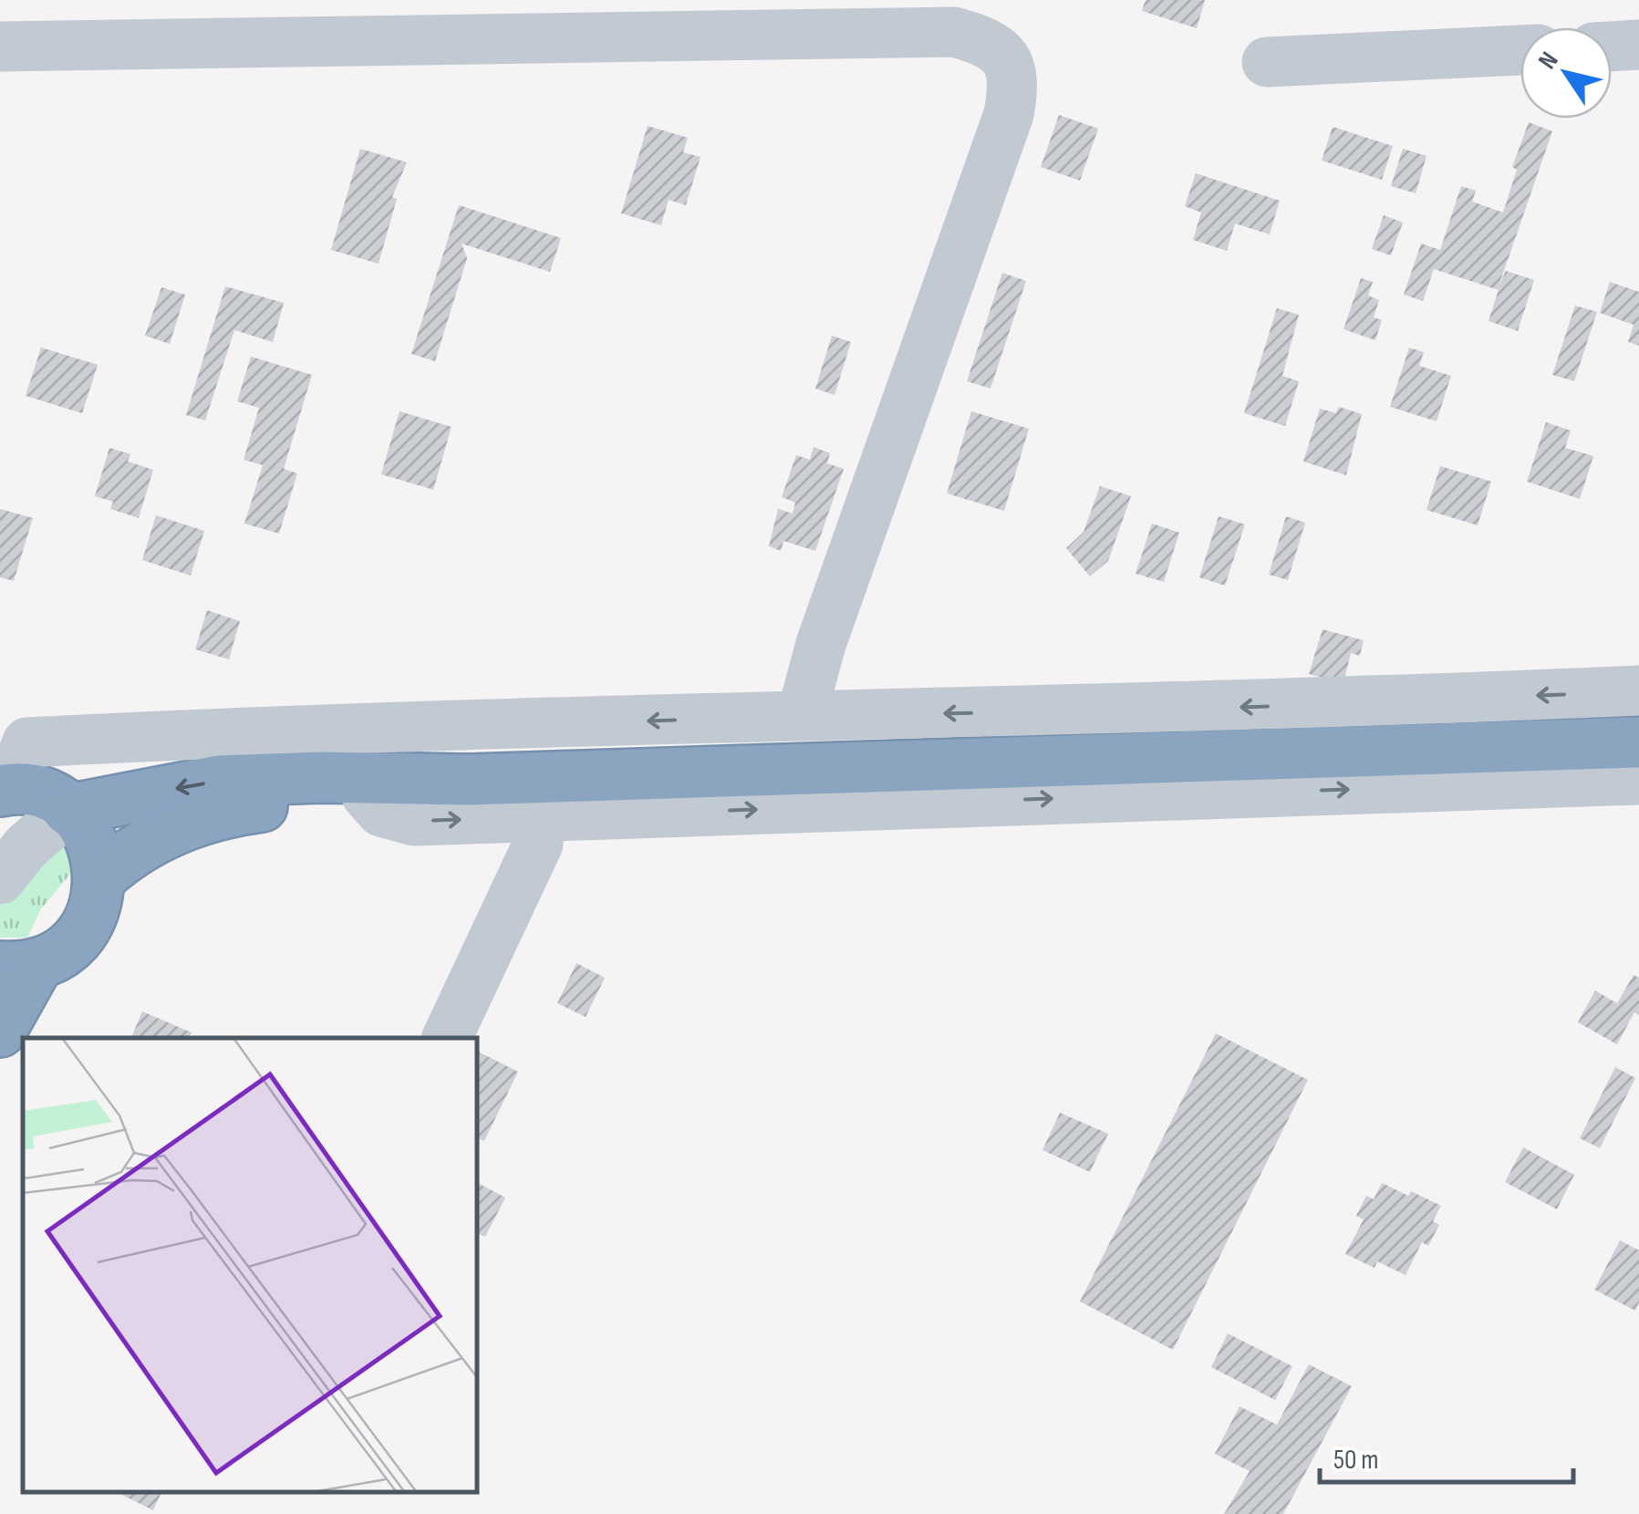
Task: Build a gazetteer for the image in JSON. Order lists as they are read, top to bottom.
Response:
{
  "scale_bar": "50 m",
  "north": "top left"
}
